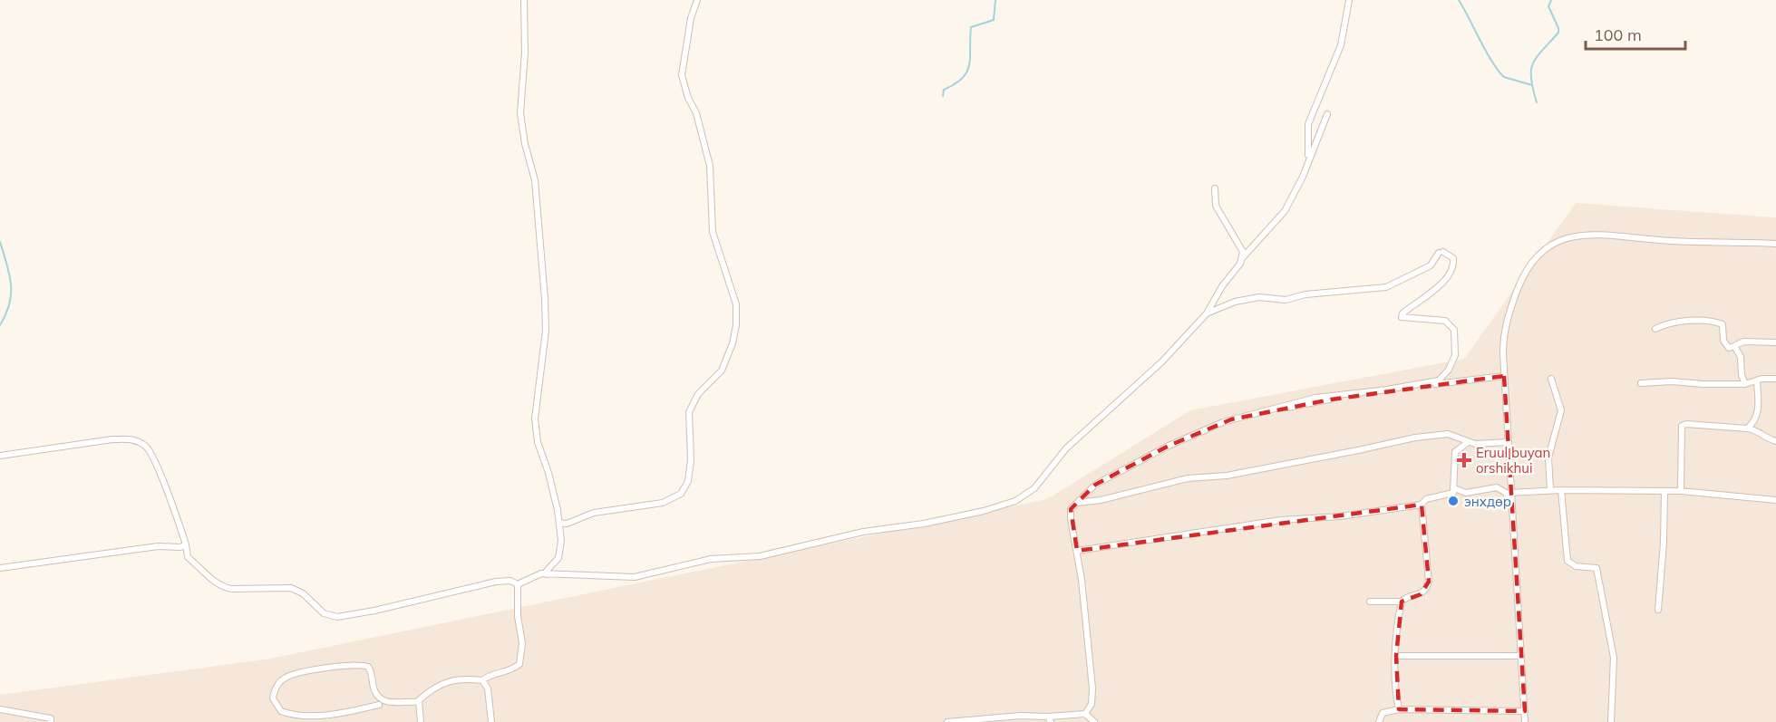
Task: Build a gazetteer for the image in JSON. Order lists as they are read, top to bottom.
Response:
{
  "places": {
    "health": ["Eruul buyan orshikhui"],
    "other": ["энхдөр"]
  },
  "scale_bar": "100 m"
}
